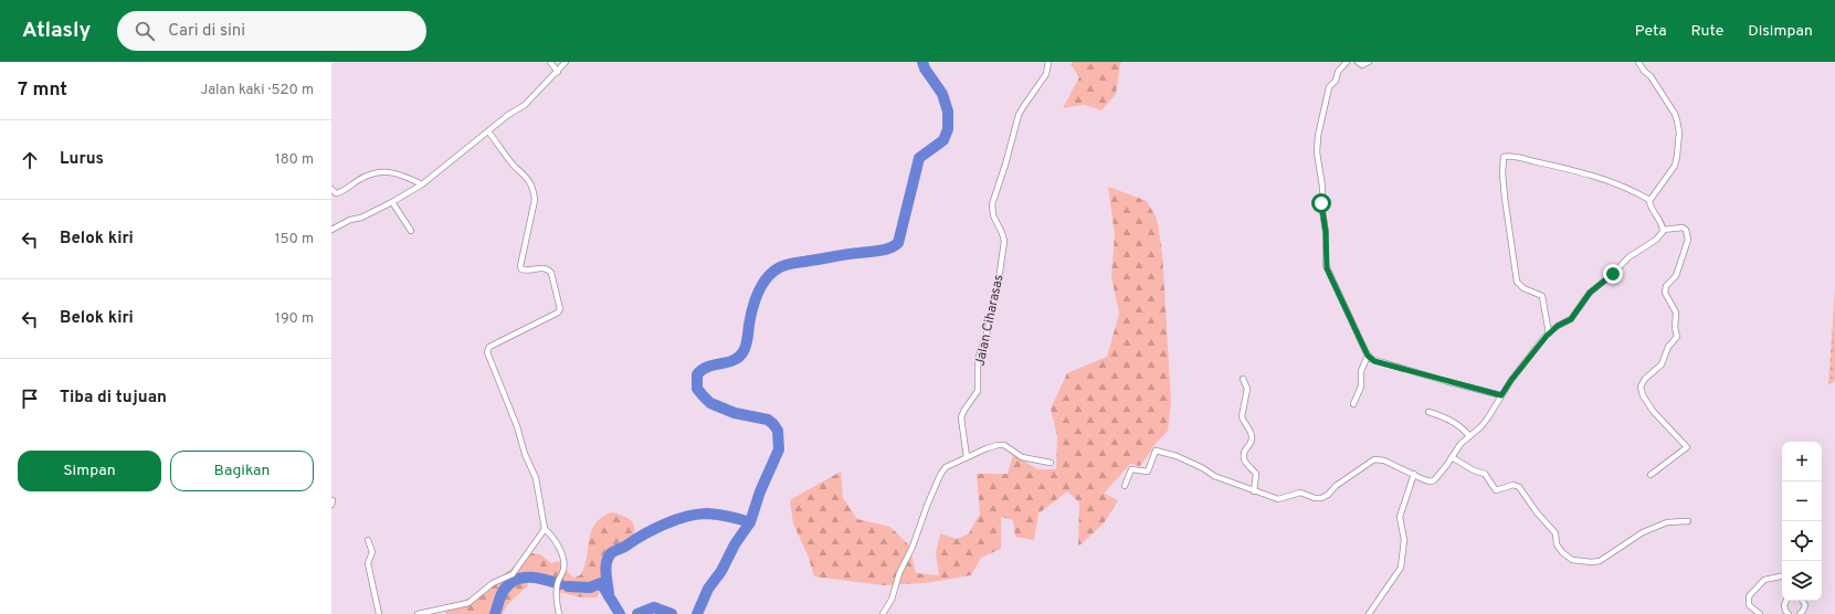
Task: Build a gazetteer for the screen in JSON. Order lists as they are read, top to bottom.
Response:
{
  "streets": {
    "street": ["Jalan Ciharasas"]
  },
  "page": {
    "header": "Atlasly",
    "search": "Cari di sini",
    "nav": ["Peta", "Rute", "Disimpan"],
    "heading": ["7 mnt", "Jalan kaki · 520 m"],
    "list": [
      ["Lurus", "180 m"],
      ["Belok kiri", "150 m"],
      ["Belok kiri", "190 m"],
      "Tiba di tujuan"
    ],
    "buttons": ["Simpan", "Bagikan"],
    "map_buttons": ["+", "−"]
  }
}
